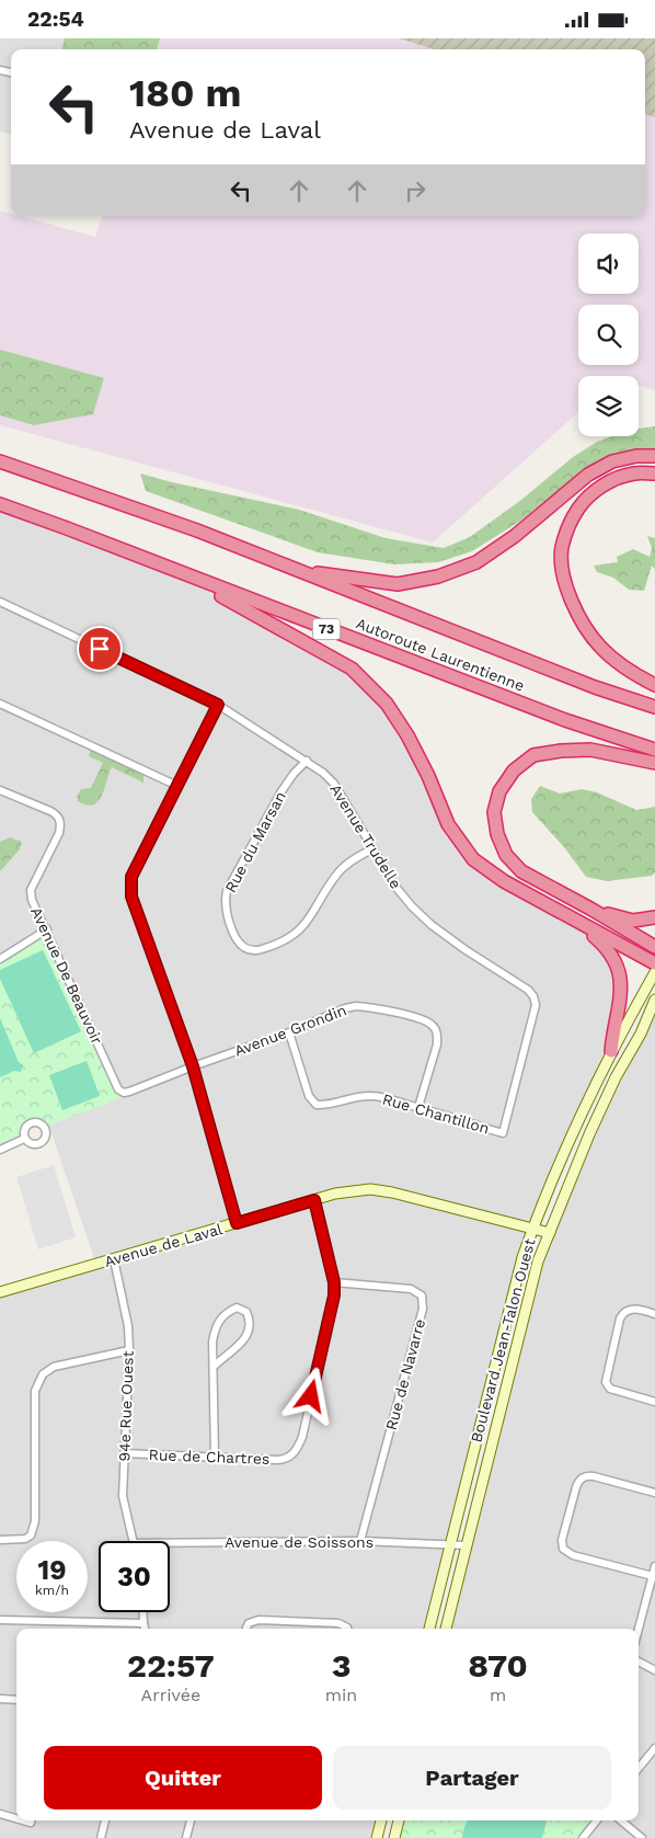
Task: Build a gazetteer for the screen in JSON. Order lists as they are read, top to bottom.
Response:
{
  "streets": {
    "highway": ["73", "Autoroute Laurentienne"],
    "street": [
      "Avenue Trudelle",
      "Rue du Marsan",
      "Avenue De Beauvoir",
      "Avenue Grondin",
      "Rue Chantillon",
      "Avenue de Laval",
      "Boulevard Jean-Talon Ouest",
      "Rue de Navarre",
      "94e Rue Ouest",
      "Rue de Chartres",
      "Avenue de Soissons"
    ]
  },
  "crossings": [
    ["Avenue Trudelle", "Rue du Marsan"],
    ["Avenue Trudelle", "Rue Chantillon"],
    ["Avenue De Beauvoir", "Avenue Grondin"],
    ["Avenue Grondin", "Rue Chantillon"],
    ["Avenue de Laval", "Boulevard Jean-Talon Ouest"],
    ["Avenue de Laval", "94e Rue Ouest"],
    ["Avenue de Laval", "Rue de Chartres"],
    ["Boulevard Jean-Talon Ouest", "Avenue de Soissons"],
    ["Rue de Navarre", "Rue de Chartres"],
    ["Rue de Navarre", "Avenue de Soissons"],
    ["94e Rue Ouest", "Rue de Chartres"]
  ],
  "page": {
    "status": "22:54",
    "turn": ["180 m", "Avenue de Laval"],
    "speed": "19 km/h",
    "limit": "30",
    "eta": [
      "22:57",
      "Arrivée",
      "3",
      "min",
      "870",
      "m"
    ],
    "buttons": ["Quitter", "Partager"]
  }
}
